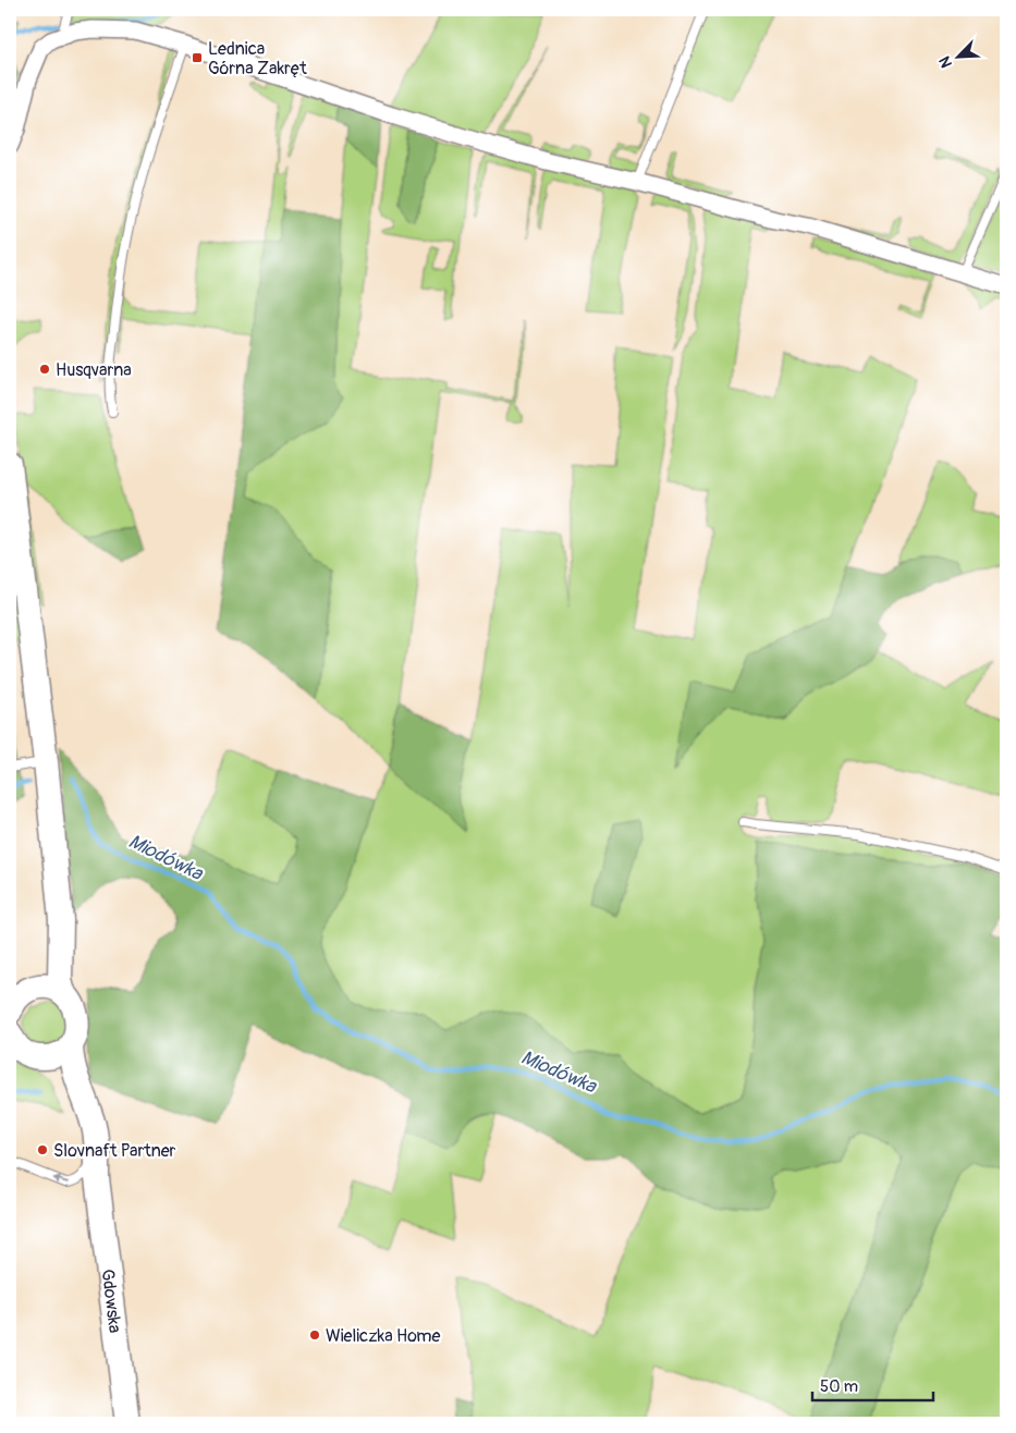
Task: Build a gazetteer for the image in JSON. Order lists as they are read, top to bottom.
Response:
{
  "streets": {
    "main road": ["Gdowska"]
  },
  "water": ["Miodówka"],
  "places": {
    "transit": ["Lednica Górna Zakręt"],
    "other": ["Husqvarna", "Slovnaft Partner", "Wieliczka Home"]
  },
  "scale_bar": "50 m",
  "north": "bottom left"
}
